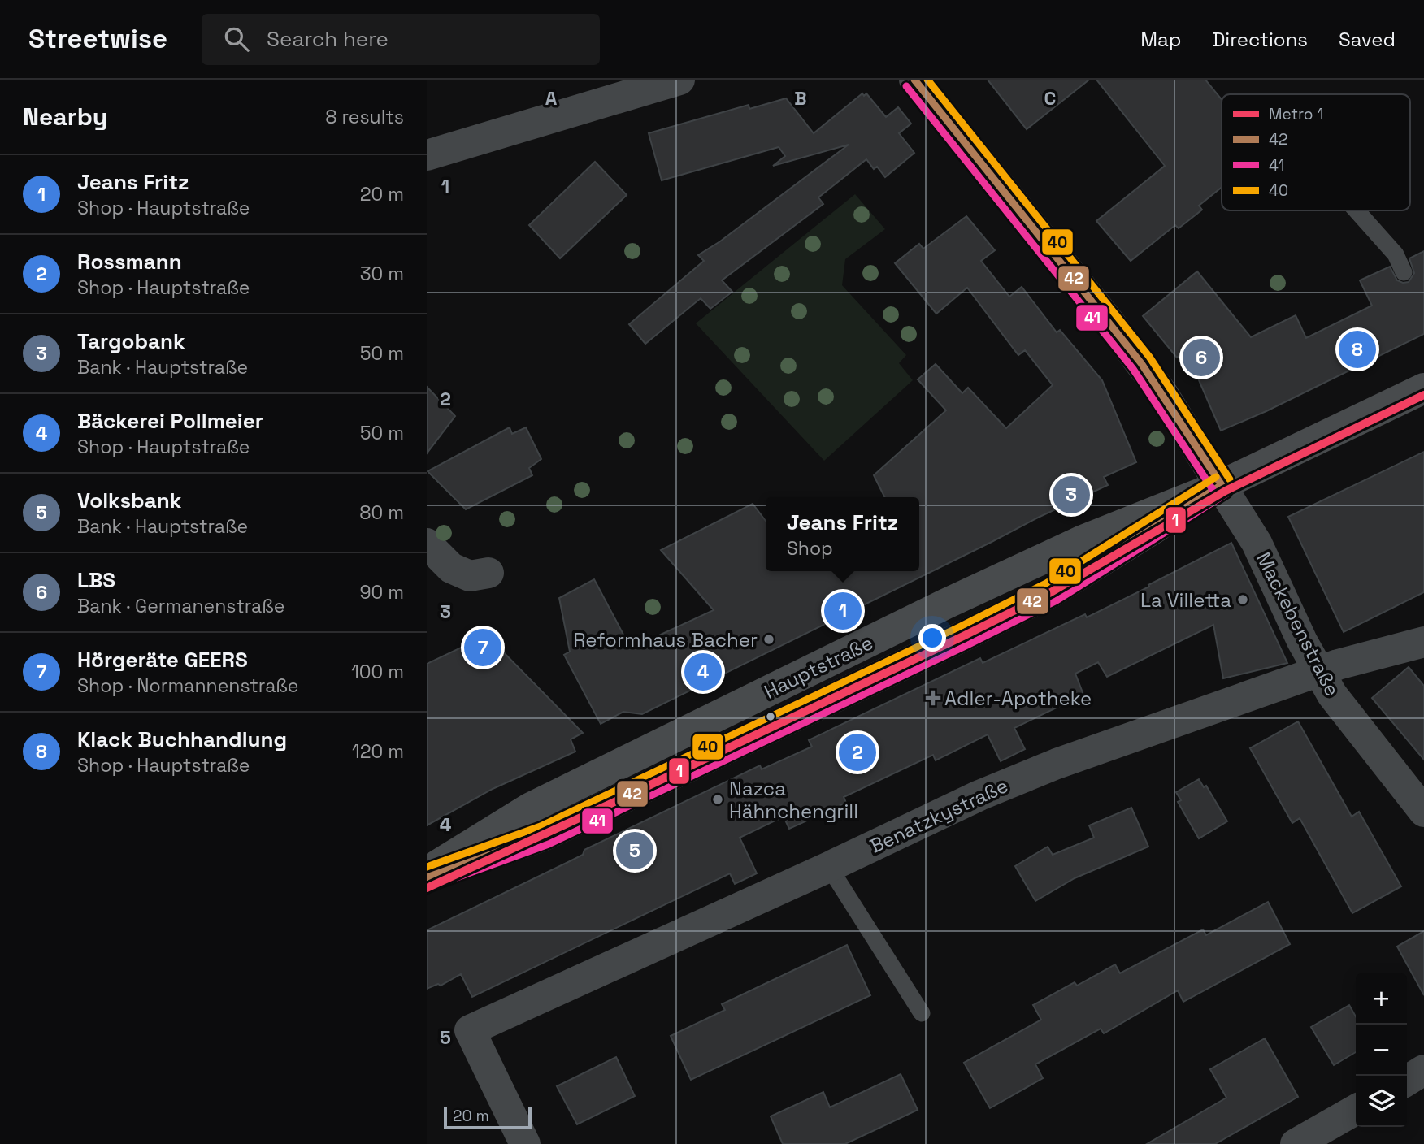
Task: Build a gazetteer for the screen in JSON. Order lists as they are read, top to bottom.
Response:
{
  "streets": {
    "street": ["Mackebenstraße", "Hauptstraße", "Benatzkystraße"]
  },
  "crossings": [
    ["Mackebenstraße", "Hauptstraße"],
    ["Mackebenstraße", "Benatzkystraße"]
  ],
  "places": {
    "other": ["La Villetta", "Reformhaus Bacher", "Nazca Hähnchengrill"],
    "health": ["Adler-Apotheke"]
  },
  "lines": [
    "transit line 42",
    "transit line 40",
    "transit line 41",
    "metro line 1"
  ],
  "legend": [
    "Metro 1",
    "42",
    "41",
    "40"
  ],
  "scale_bar": "20 m",
  "page": {
    "header": "Streetwise",
    "search": "Search here",
    "nav": ["Map", "Directions", "Saved"],
    "heading": ["Nearby", "8 results"],
    "list": [
      {
        "mark": "1",
        "name": "Jeans Fritz",
        "note": "Shop · Hauptstraße",
        "value": "20 m"
      },
      {
        "mark": "2",
        "name": "Rossmann",
        "note": "Shop · Hauptstraße",
        "value": "30 m"
      },
      {
        "mark": "3",
        "name": "Targobank",
        "note": "Bank · Hauptstraße",
        "value": "50 m"
      },
      {
        "mark": "4",
        "name": "Bäckerei Pollmeier",
        "note": "Shop · Hauptstraße",
        "value": "50 m"
      },
      {
        "mark": "5",
        "name": "Volksbank",
        "note": "Bank · Hauptstraße",
        "value": "80 m"
      },
      {
        "mark": "6",
        "name": "LBS",
        "note": "Bank · Germanenstraße",
        "value": "90 m"
      },
      {
        "mark": "7",
        "name": "Hörgeräte GEERS",
        "note": "Shop · Normannenstraße",
        "value": "100 m"
      },
      {
        "mark": "8",
        "name": "Klack Buchhandlung",
        "note": "Shop · Hauptstraße",
        "value": "120 m"
      }
    ],
    "pins": [
      "8",
      "6",
      "3",
      "1",
      "7",
      "4",
      "2",
      "5"
    ],
    "popup": ["Jeans Fritz", "Shop"],
    "map_buttons": ["+", "−"],
    "scale": "20 m"
  },
  "grid": {
    "columns": ["A", "B", "C"],
    "rows": [
      "1",
      "2",
      "3",
      "4",
      "5"
    ]
  }
}
